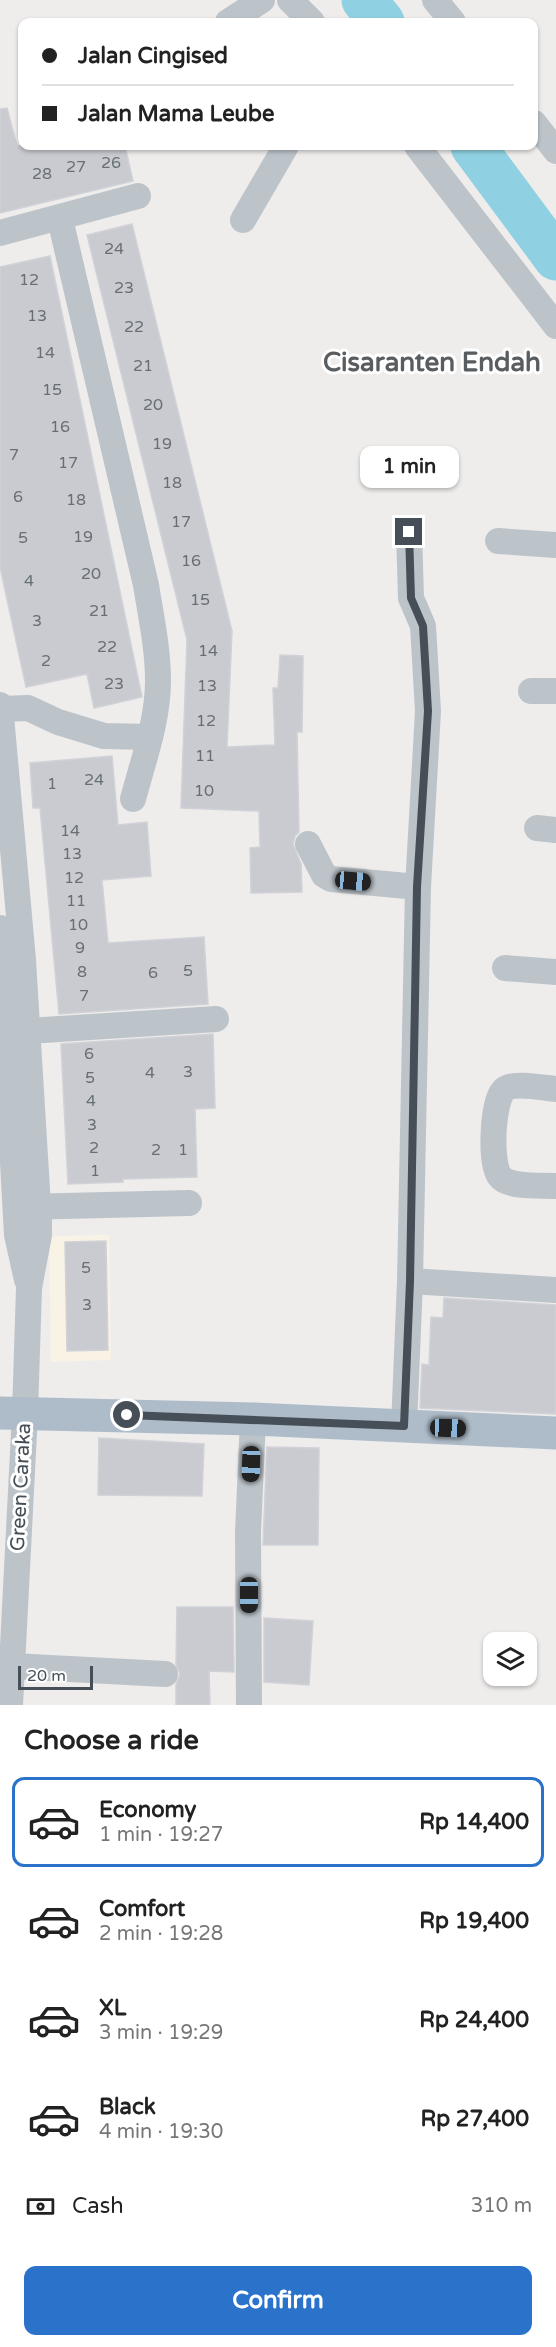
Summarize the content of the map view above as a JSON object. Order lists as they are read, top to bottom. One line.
{"streets":{"street":["Green Caraka"]},"districts":["Cisaranten Endah"],"house_numbers":["26","27","28","24","12","23","13","22","14","21","15","20","16","19","7","17","18","6","18","17","19","5","16","20","4","15","21","3","22","14","2","23","13","12","11","24","1","10","14","13","12","11","10","9","5","8","6","7","6","3","4","5","4","3","2","2","1","1","5","3"],"scale_bar":"20 m","page":{"banner":["Jalan Cingised","Jalan Mama Leube"],"bubble":"1 min","scale":"20 m","heading":"Choose a ride","list":[{"name":"Economy","note":"1 min · 19:27","value":"Rp 14,400"},{"name":"Comfort","note":"2 min · 19:28","value":"Rp 19,400"},{"name":"XL","note":"3 min · 19:29","value":"Rp 24,400"},{"name":"Black","note":"4 min · 19:30","value":"Rp 27,400"}],"pay":["Cash","310 m"],"buttons":"Confirm"}}
